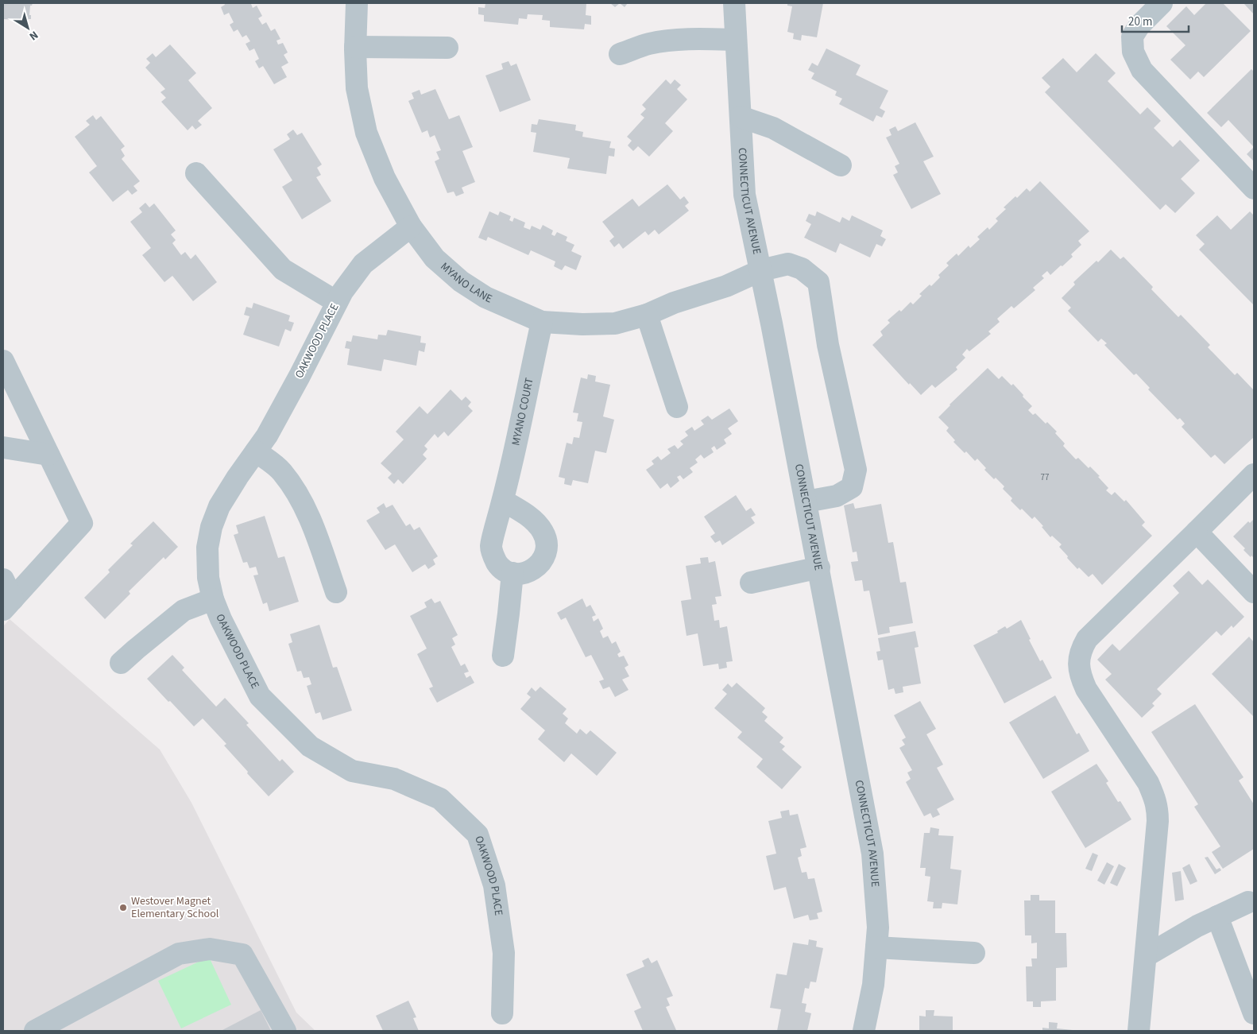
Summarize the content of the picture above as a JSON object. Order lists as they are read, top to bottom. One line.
{"streets":{"street":["CONNECTICUT AVENUE","MYANO LANE","OAKWOOD PLACE","MYANO COURT"]},"crossings":[["CONNECTICUT AVENUE","MYANO LANE"],["MYANO LANE","OAKWOOD PLACE"],["MYANO LANE","MYANO COURT"]],"places":["Westover Magnet Elementary School"],"house_numbers":["77"],"scale_bar":"20 m","north":"bottom right"}
